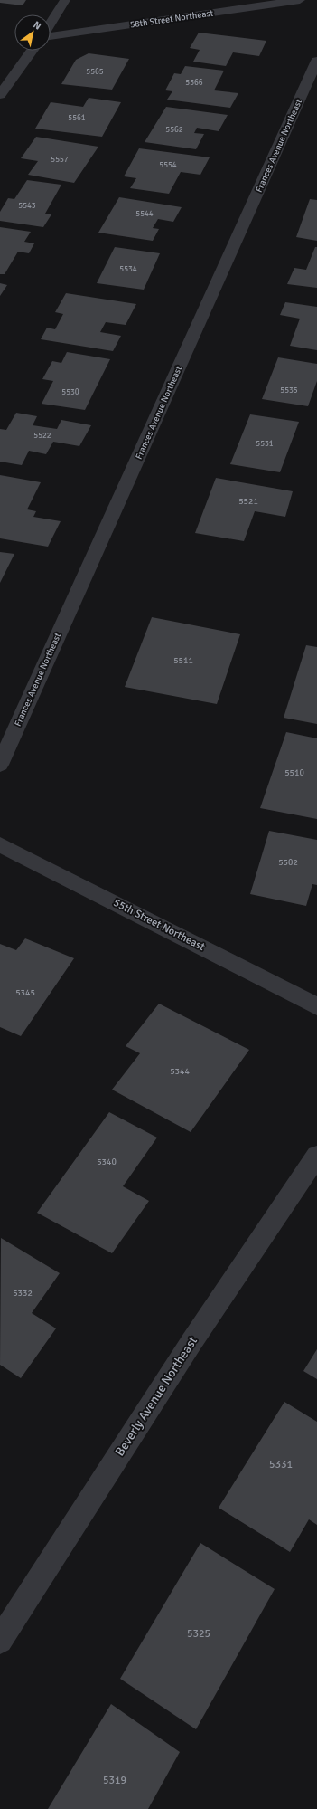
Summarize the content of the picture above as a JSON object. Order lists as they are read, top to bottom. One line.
{"streets":{"street":["58th Street Northeast","Frances Avenue Northeast","55th Street Northeast","Beverly Avenue Northeast"]},"house_numbers":["5565","5566","5561","5562","5557","5554","5543","5544","5534","5535","5530","5522","5531","5521","5511","5510","5502","5345","5344","5340","5332","5331","5325","5319"],"north":"top right"}
